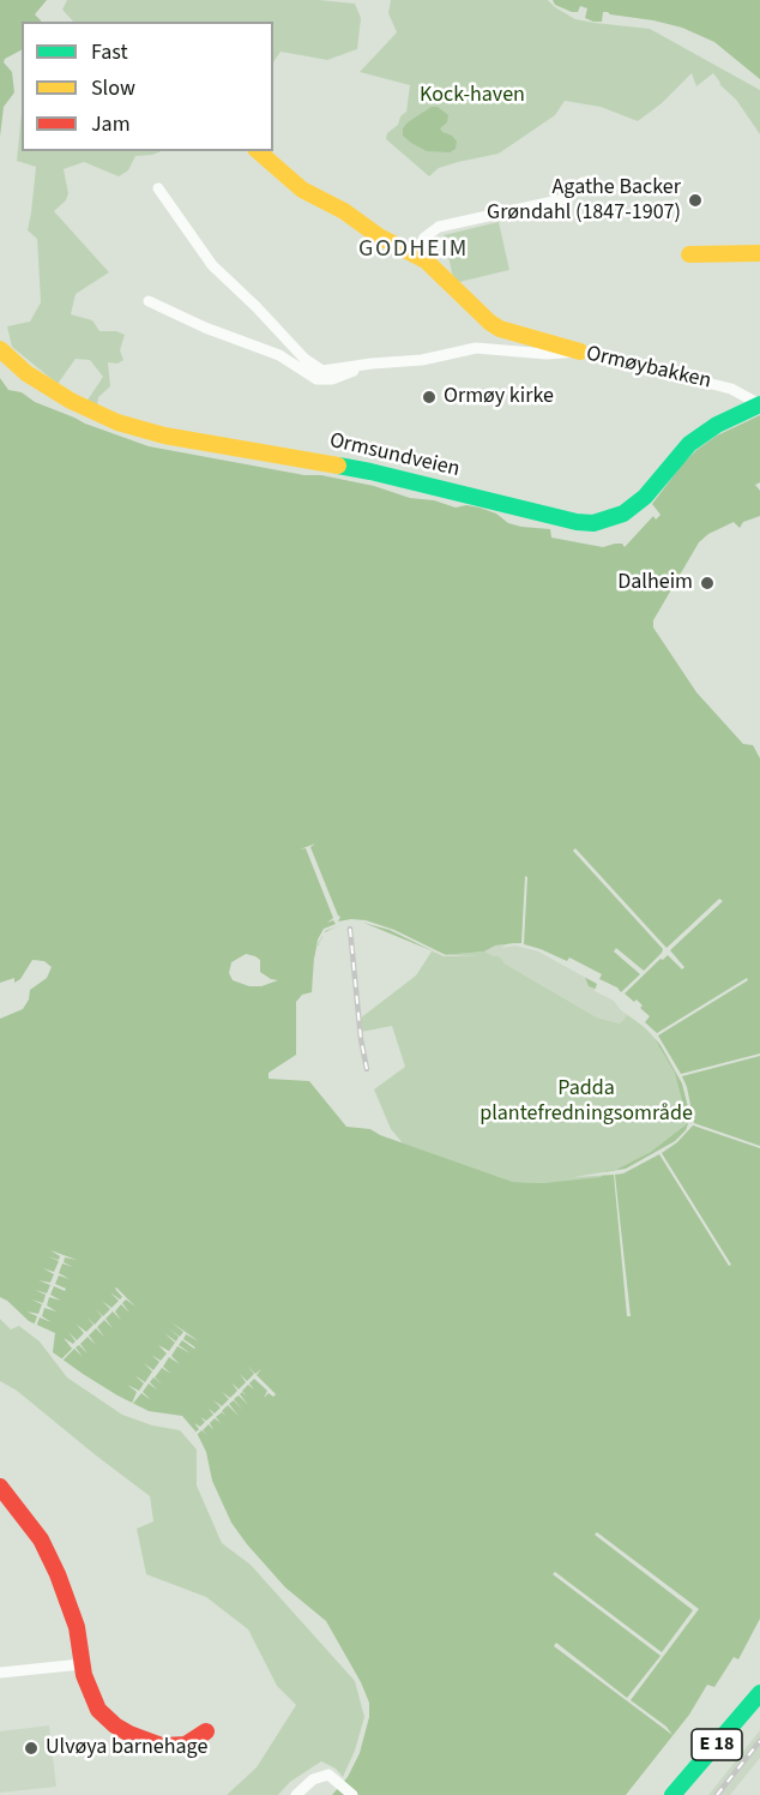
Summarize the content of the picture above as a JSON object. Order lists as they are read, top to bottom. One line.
{"streets":{"main road":["Ormsundveien","E 18"],"street":["Ormøybakken"]},"crossings":[["Ormøybakken","Ormsundveien"]],"districts":["GODHEIM"],"parks":["Kock-haven","Padda plantefredningsområde"],"places":["Agathe Backer Grøndahl (1847-1907)","Ormøy kirke","Dalheim","Ulvøya barnehage"],"legend":["Fast","Slow","Jam"]}
